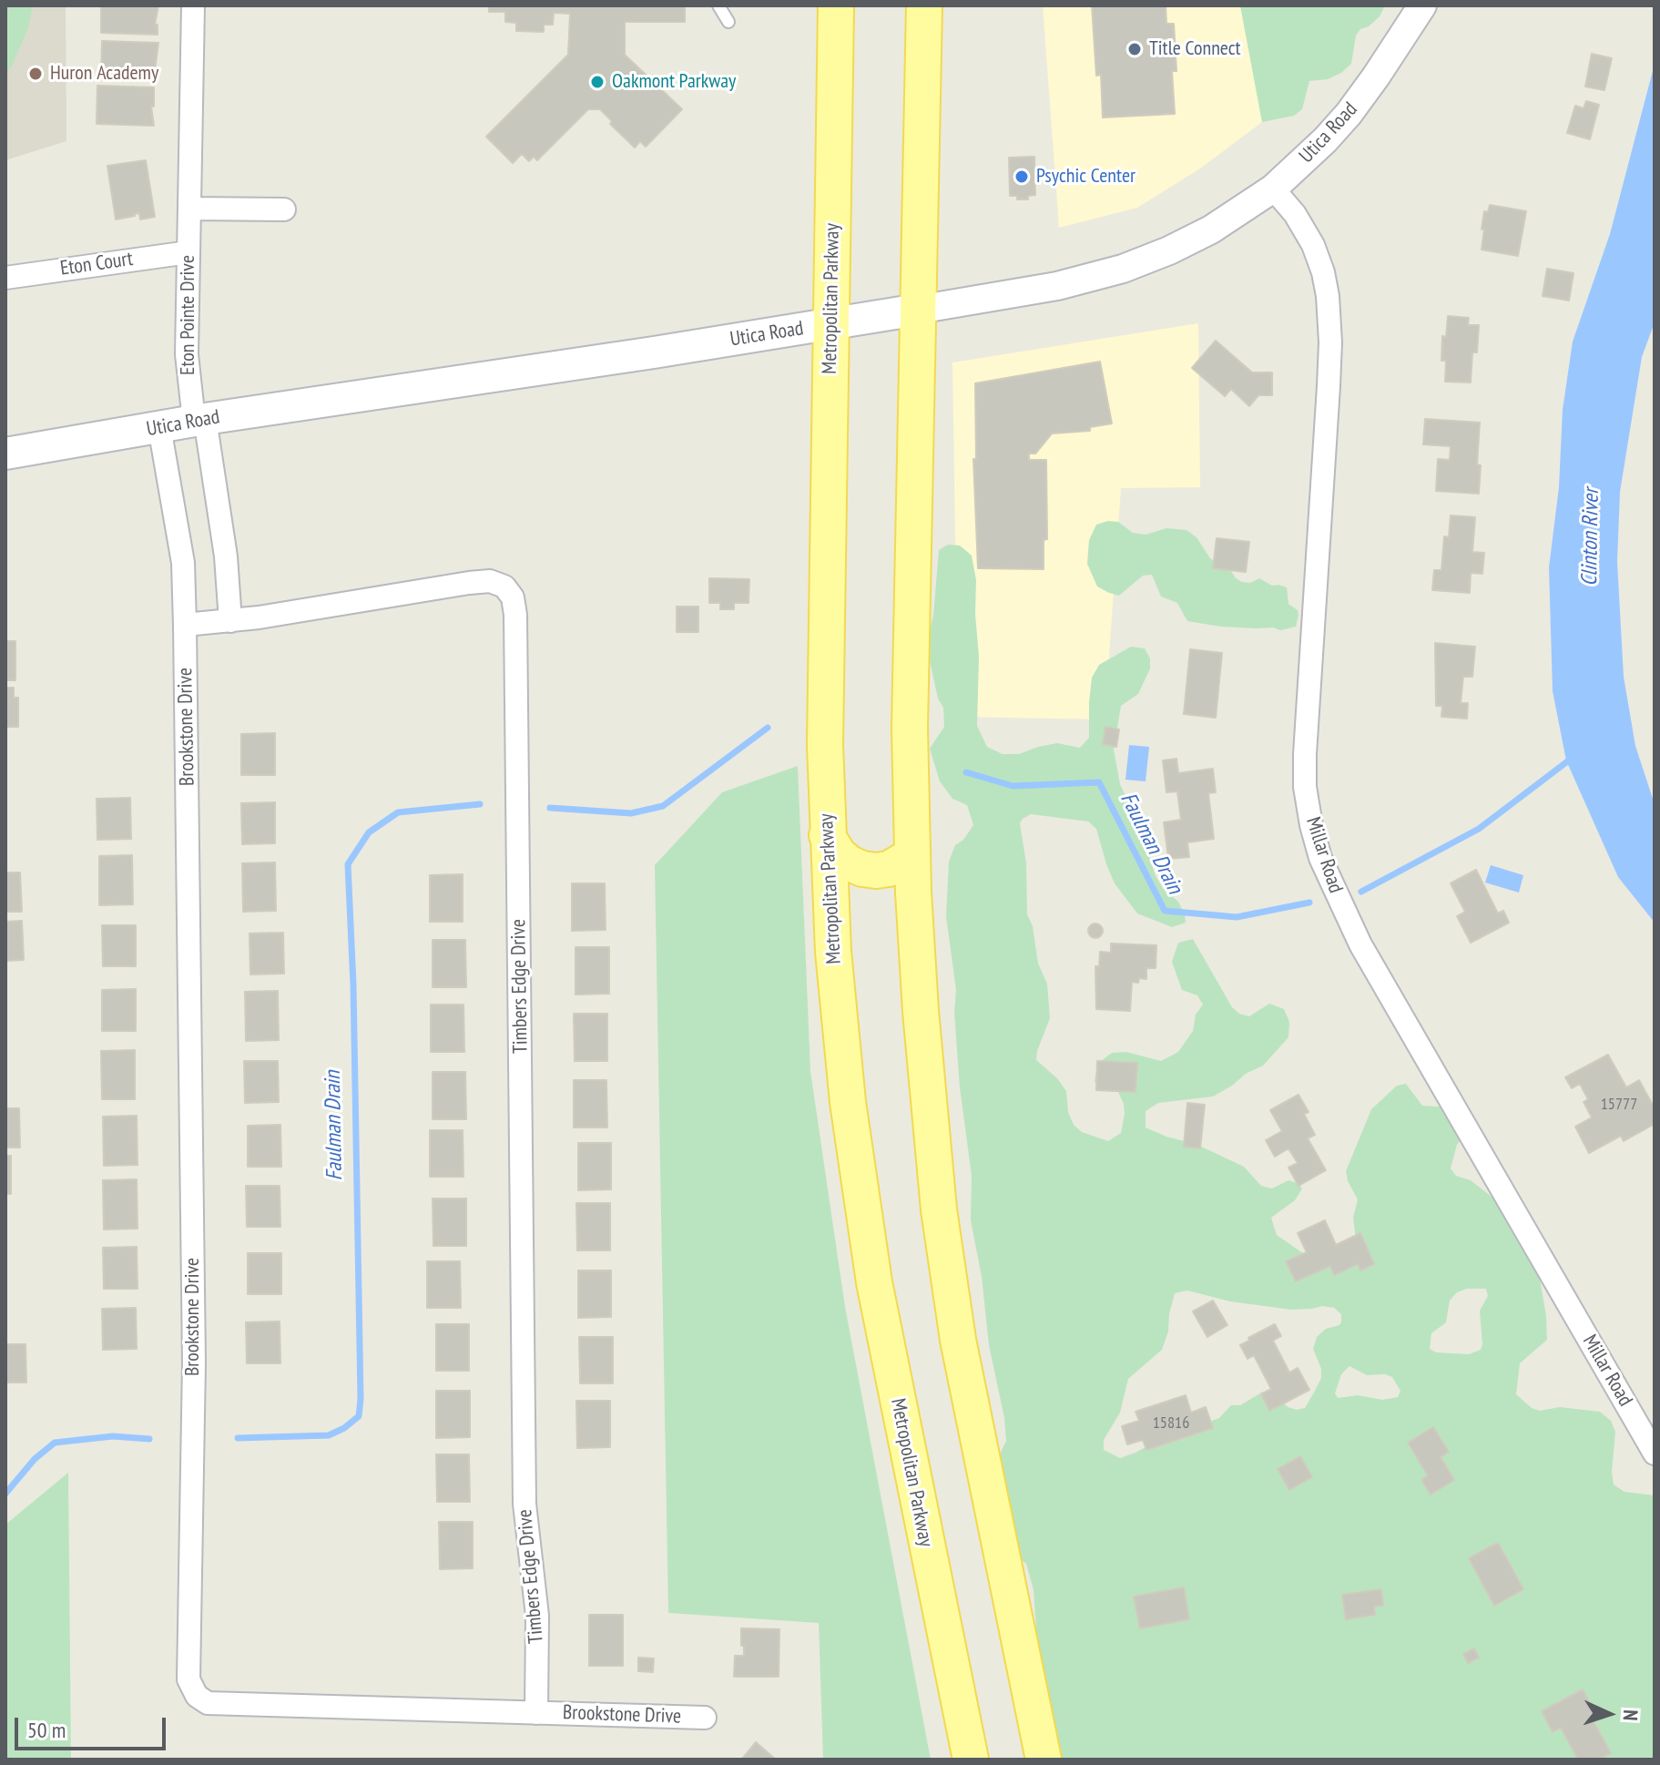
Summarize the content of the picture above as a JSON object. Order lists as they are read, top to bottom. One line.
{"streets":{"main road":["Utica Road","Metropolitan Parkway"],"street":["Eton Court","Eton Pointe Drive","Brookstone Drive","Millar Road","Timbers Edge Drive"]},"crossings":[["Utica Road","Metropolitan Parkway"],["Utica Road","Eton Pointe Drive"],["Utica Road","Brookstone Drive"],["Utica Road","Millar Road"],["Eton Court","Eton Pointe Drive"],["Brookstone Drive","Timbers Edge Drive"]],"water":["Clinton River","Faulman Drain"],"places":["Title Connect","Huron Academy","Oakmont Parkway","Psychic Center"],"house_numbers":["15777","15816"],"scale_bar":"50 m","north":"right"}
